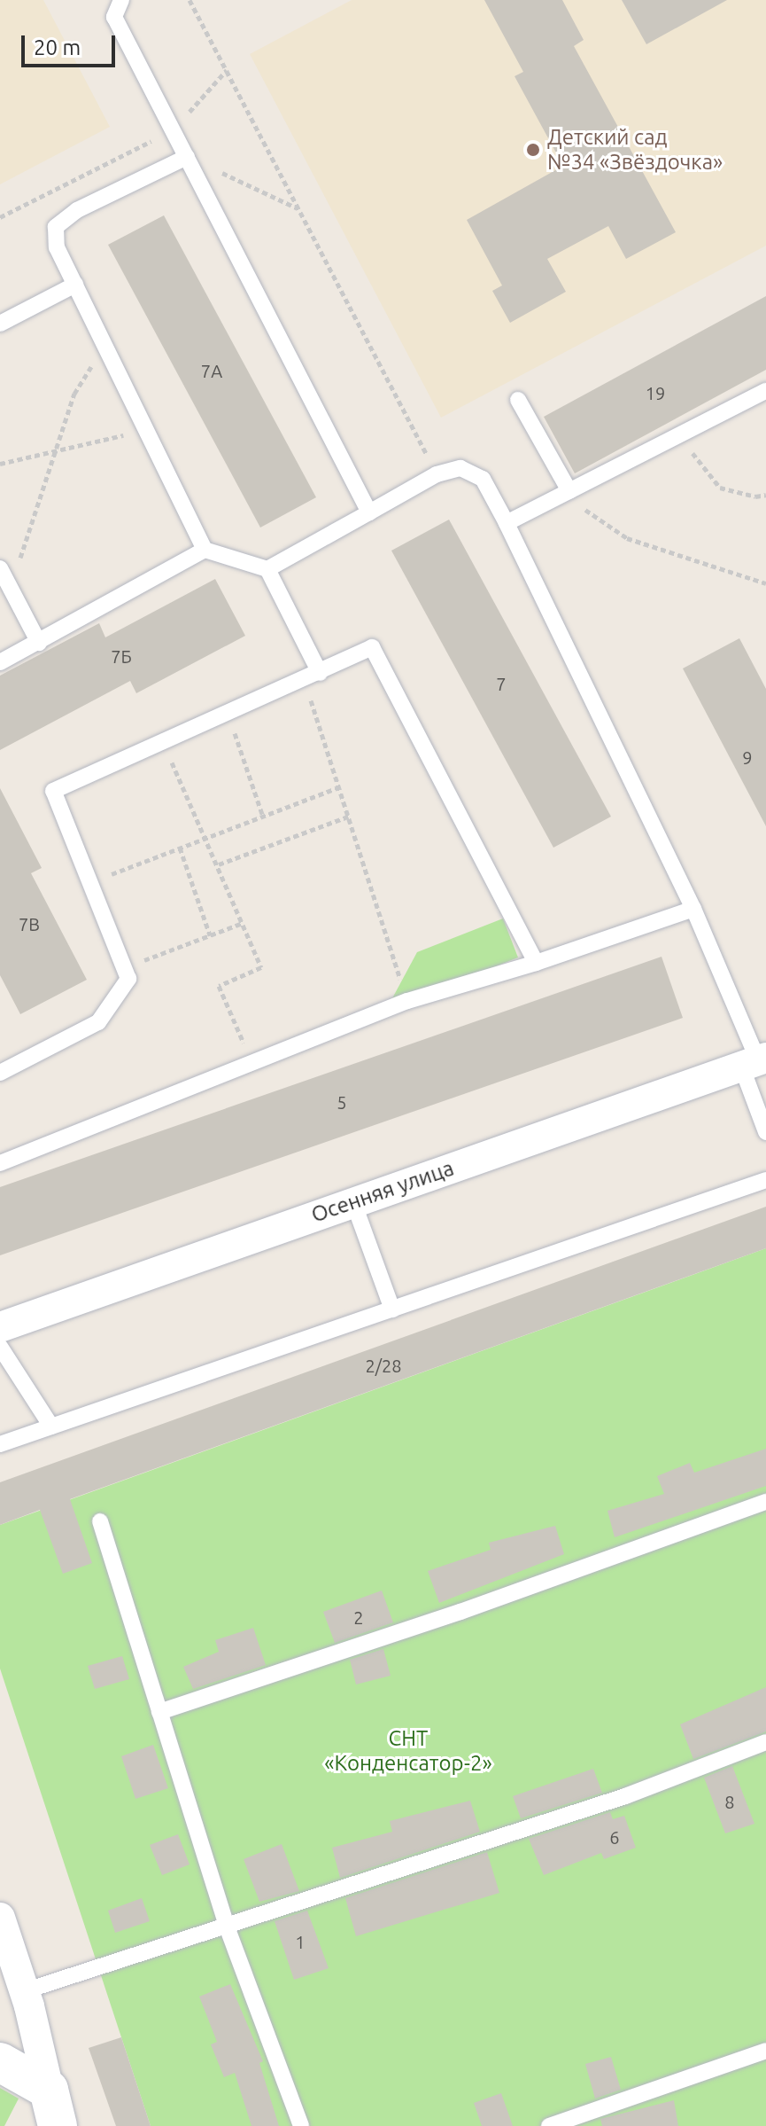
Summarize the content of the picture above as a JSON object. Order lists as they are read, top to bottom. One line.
{"streets":{"street":["Осенняя улица"]},"parks":["СНТ «Конденсатор-2»"],"places":["Детский сад №34 «Звёздочка»"],"house_numbers":["7А","19","7Б","7","9","7В","5","2/28","2","8","6","1"],"scale_bar":"20 m"}
